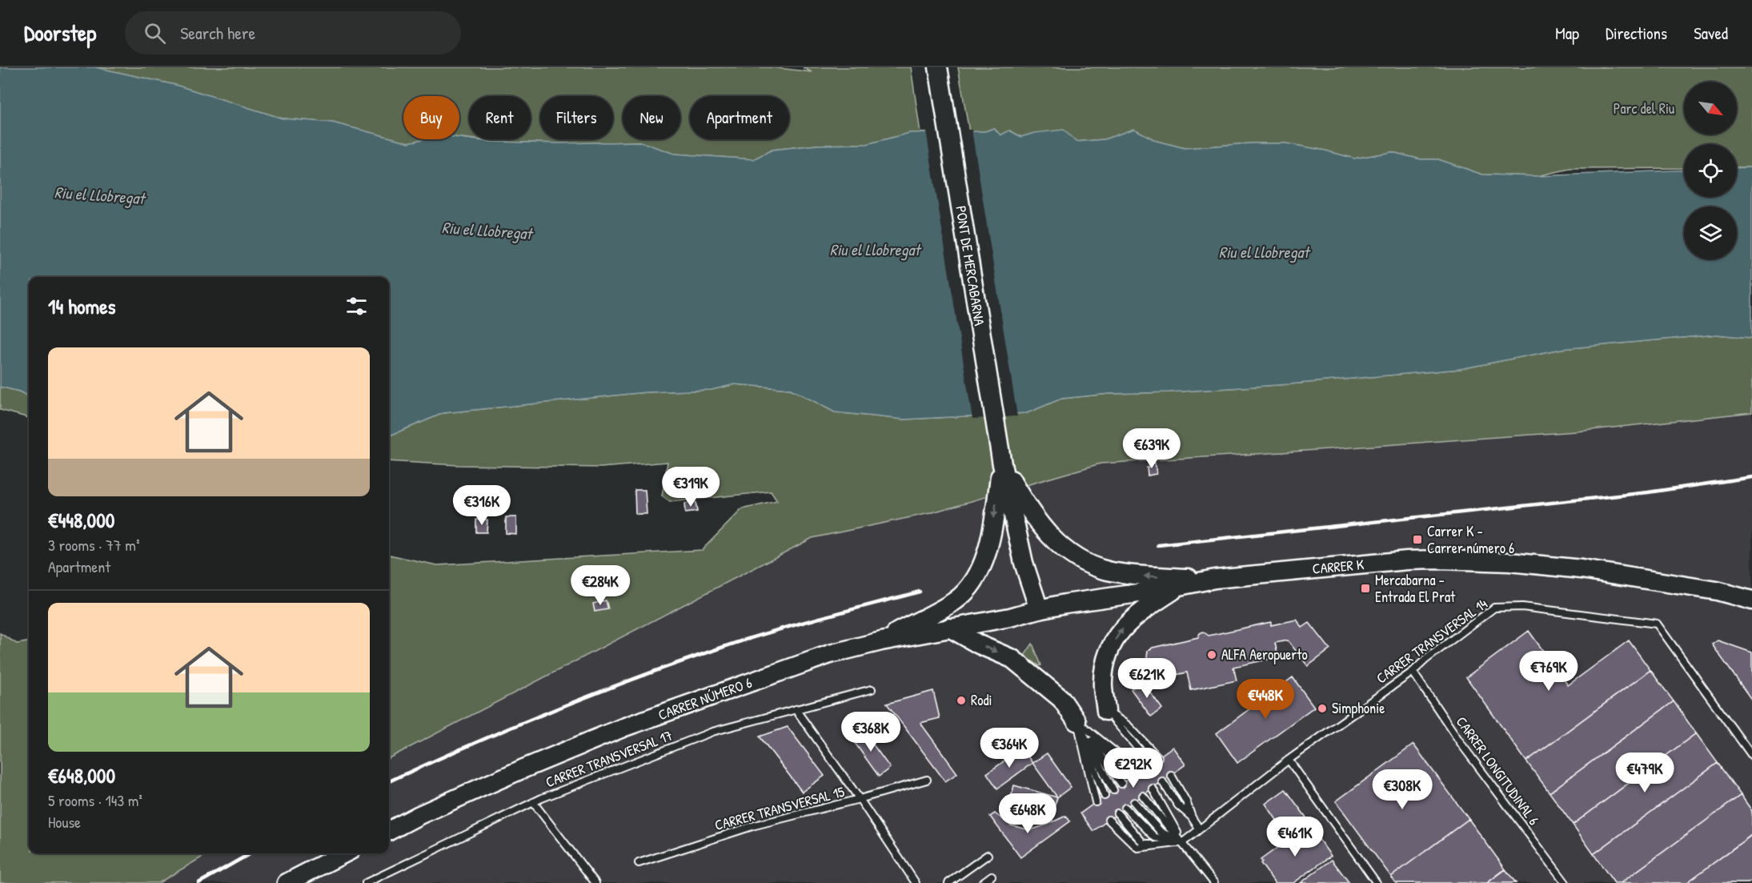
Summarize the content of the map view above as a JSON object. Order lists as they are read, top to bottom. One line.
{"streets":{"main road":["PONT DE MERCABARNA","CARRER K","CARRER NÚMERO 6"],"lane":["CARRER TRANSVERSAL 14","CARRER TRANSVERSAL 17","CARRER LONGITUDINAL 6","CARRER TRANSVERSAL 15"]},"crossings":[["CARRER K","CARRER NÚMERO 6"],["CARRER TRANSVERSAL 14","CARRER LONGITUDINAL 6"]],"water":["Riu el Llobregat"],"parks":["Parc del Riu"],"places":{"transit":["Carrer K - Carrer número 6","Mercabarna - Entrada El Prat"],"other":["ALFA Aeropuerto","Rodi","Simphonie"]},"north":"bottom right","page":{"header":"Doorstep","search":"Search here","nav":["Map","Directions","Saved"],"chip":["Buy","Rent","Filters","New","Apartment"],"heading":"14 homes","list":[{"name":"€448,000","note":"3 rooms · 77 m² · Apartment"},{"name":"€648,000","note":"5 rooms · 143 m² · House"}],"price":["€639K","€319K","€316K","€284K","€769K","€621K","€448K","€368K","€364K","€292K","€479K","€308K","€648K","€461K"]}}
